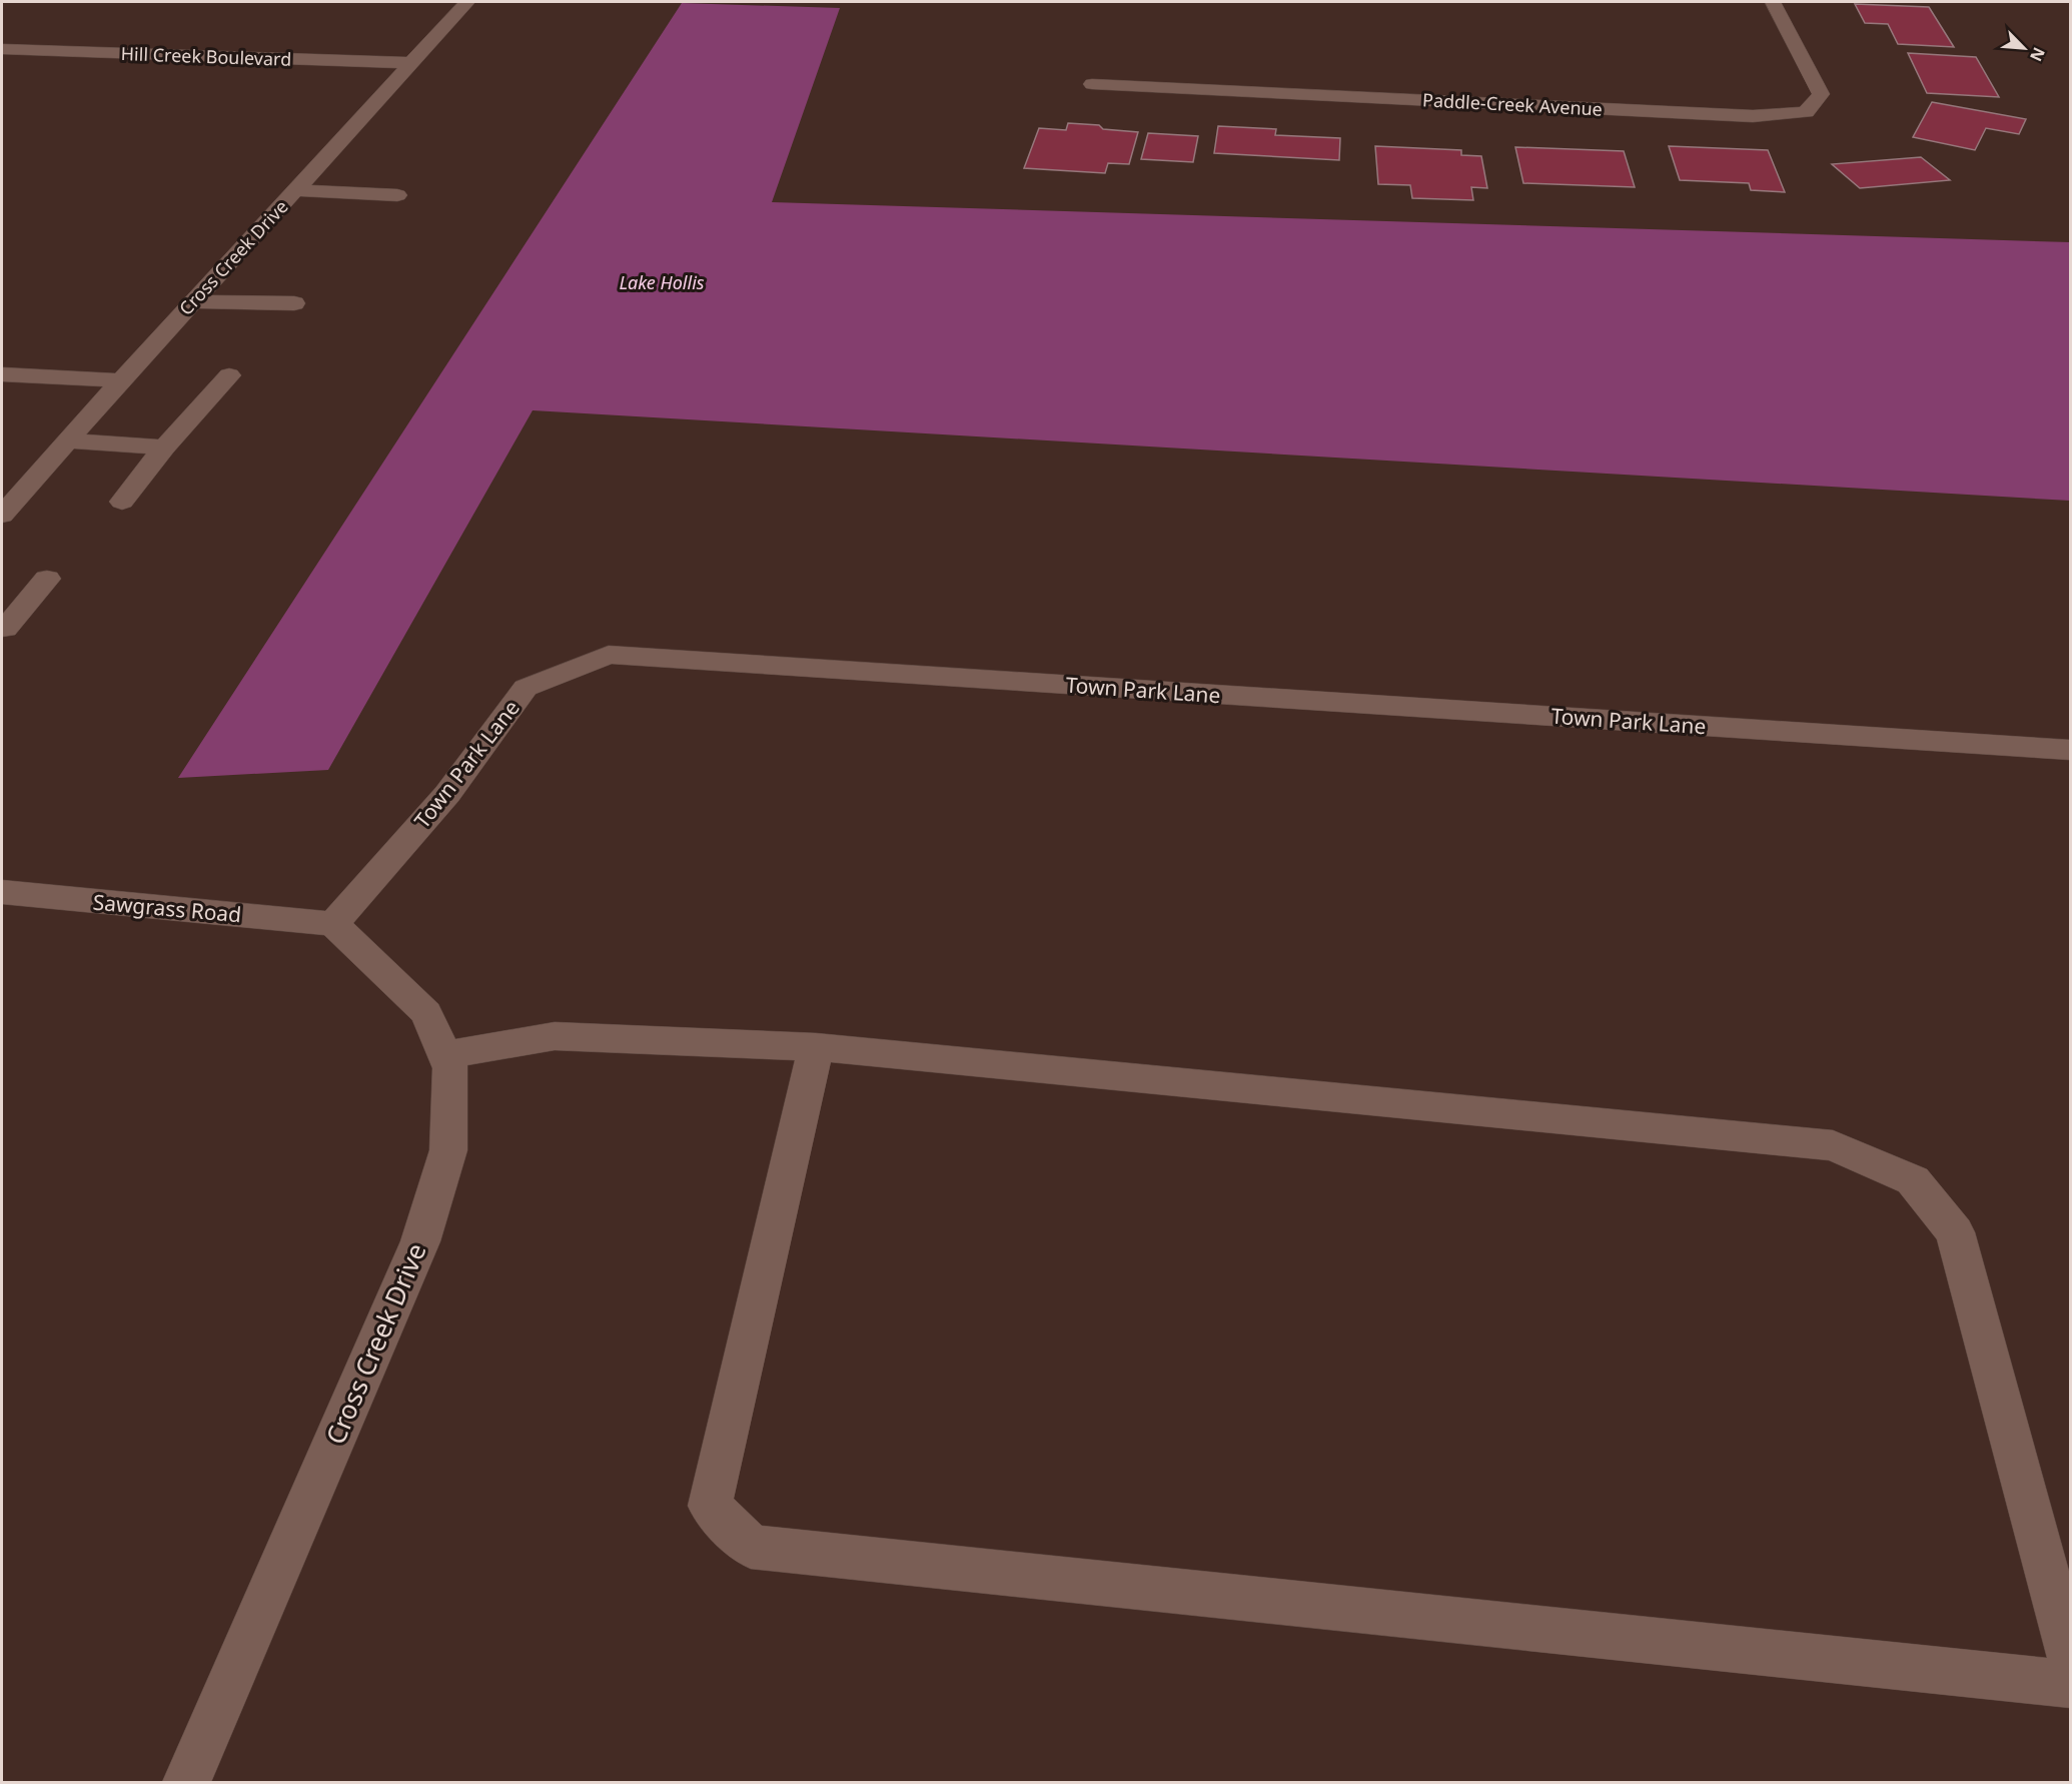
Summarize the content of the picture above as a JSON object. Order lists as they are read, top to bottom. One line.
{"streets":{"street":["Hill Creek Boulevard","Paddle-Creek Avenue","Cross Creek Drive","Town Park Lane","Sawgrass Road"]},"crossings":[["Hill Creek Boulevard","Cross Creek Drive"],["Cross Creek Drive","Town Park Lane"],["Cross Creek Drive","Sawgrass Road"],["Town Park Lane","Sawgrass Road"]],"water":["Lake Hollis"],"north":"bottom right"}
